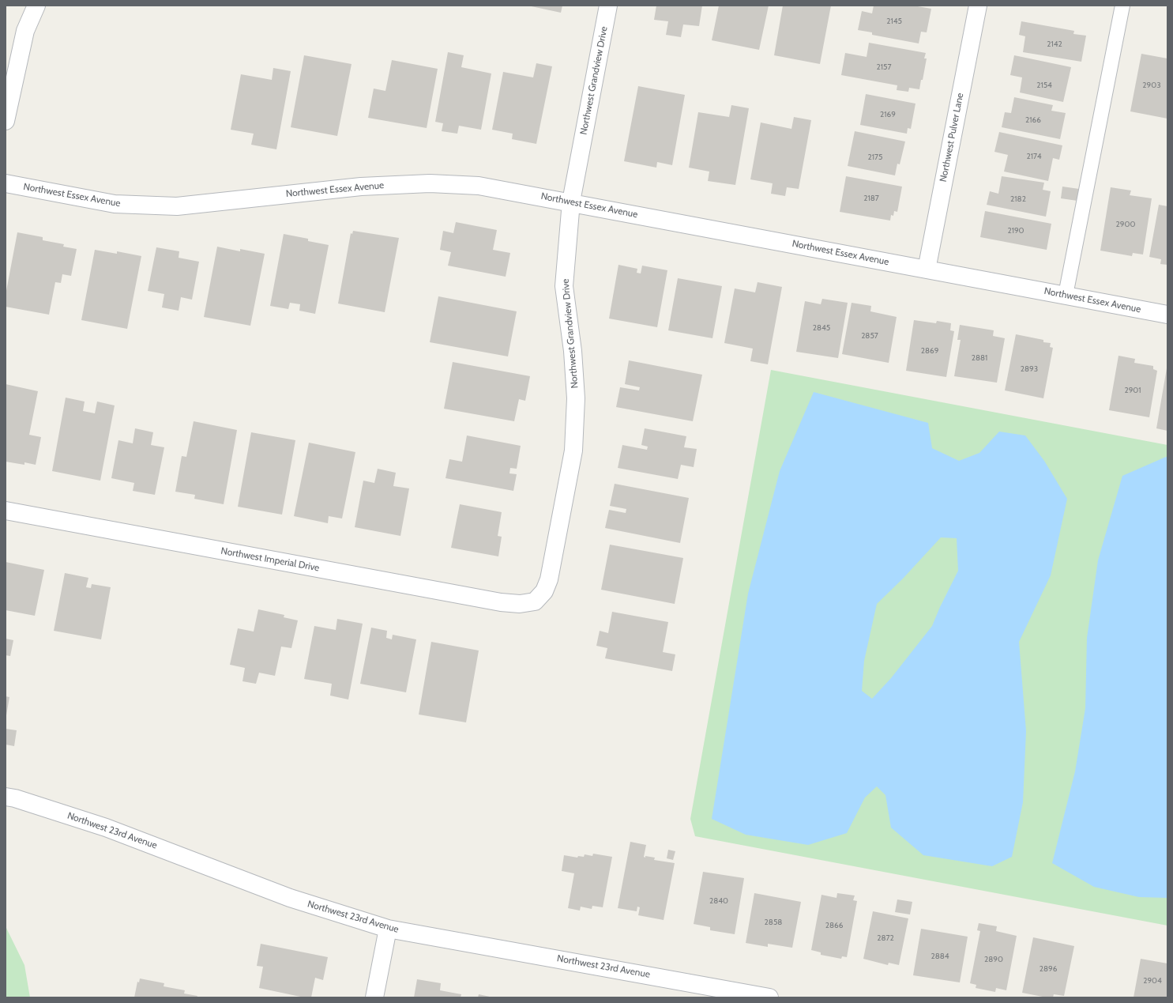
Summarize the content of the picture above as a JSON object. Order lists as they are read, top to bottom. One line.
{"streets":{"street":["Northwest Grandview Drive","Northwest Pulver Lane","Northwest Essex Avenue","Northwest Imperial Drive","Northwest 23rd Avenue"]},"crossings":[["Northwest Grandview Drive","Northwest Essex Avenue"],["Northwest Grandview Drive","Northwest Imperial Drive"],["Northwest Pulver Lane","Northwest Essex Avenue"]],"house_numbers":["2145","2142","2157","2154","2903","2169","2166","2174","2175","2187","2182","2900","2190","2845","2857","2869","2881","2893","2901","2840","2858","2866","2872","2884","2890","2896","2904"]}
